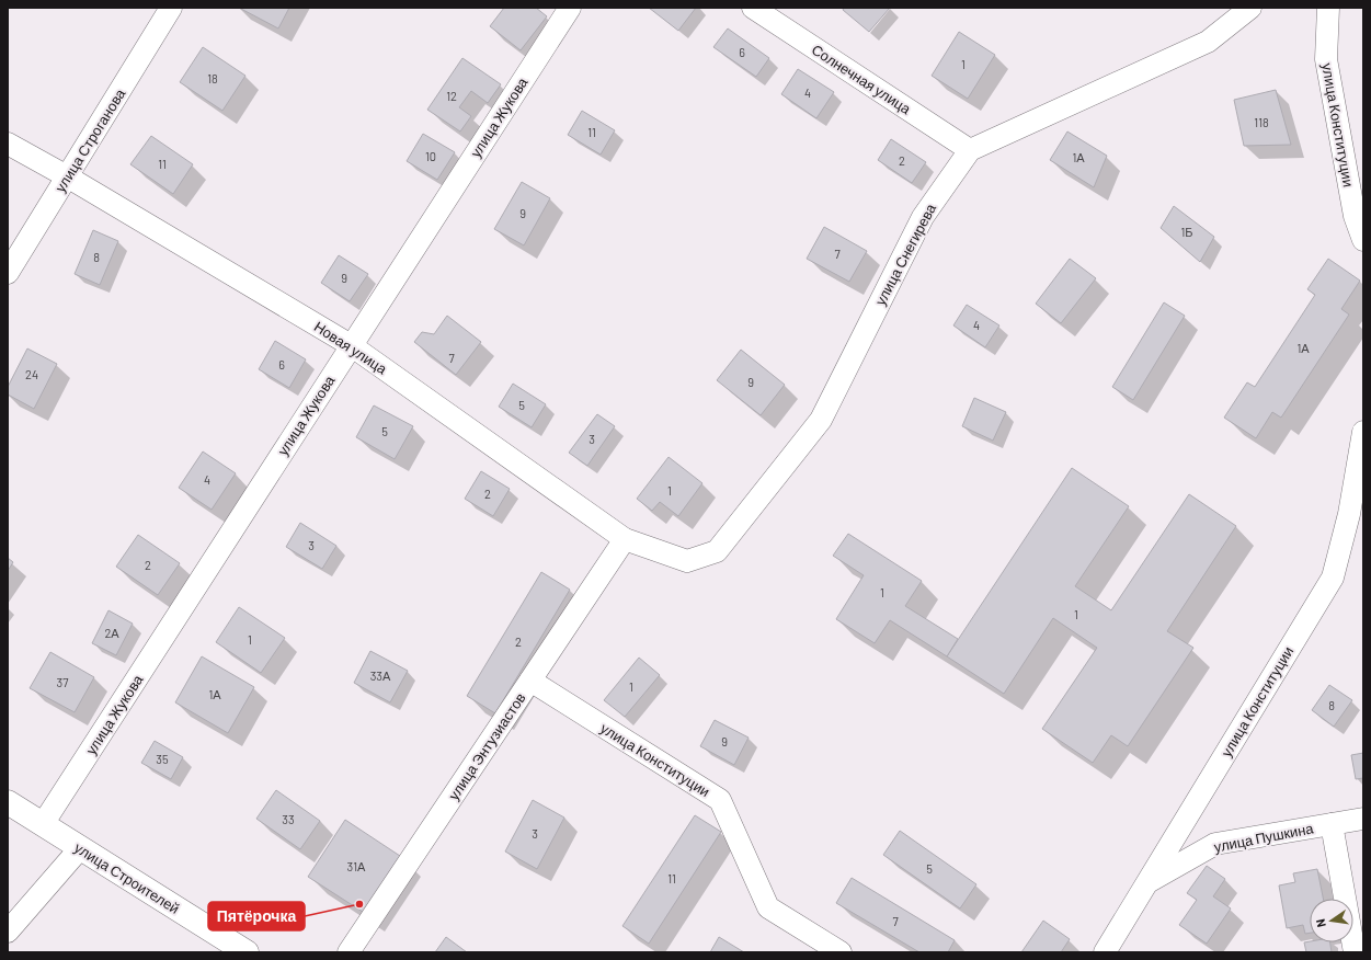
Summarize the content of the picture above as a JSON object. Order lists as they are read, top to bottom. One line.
{"streets":{"main road":["улица Строителей"],"street":["Солнечная улица","улица Жукова","улица Конституции","улица Строганова","улица Снегирева","Новая улица","улица Энтузиастов","улица Пушкина"]},"crossings":[["Солнечная улица","улица Снегирева"],["улица Жукова","Новая улица"],["улица Жукова","улица Строителей"],["улица Конституции","улица Энтузиастов"],["улица Конституции","улица Пушкина"],["улица Строганова","Новая улица"],["улица Снегирева","Новая улица"],["Новая улица","улица Энтузиастов"]],"places":["Пятёрочка"],"house_numbers":["6","1","18","4","12","118","11","10","1А","2","11","9","1Б","7","8","9","4","1А","7","6","24","9","5","5","3","4","1","2","3","2","1","1","2А","1","2","33А","37","1","1А","8","9","35","33","3","31А","5","11","7"],"north":"left"}
